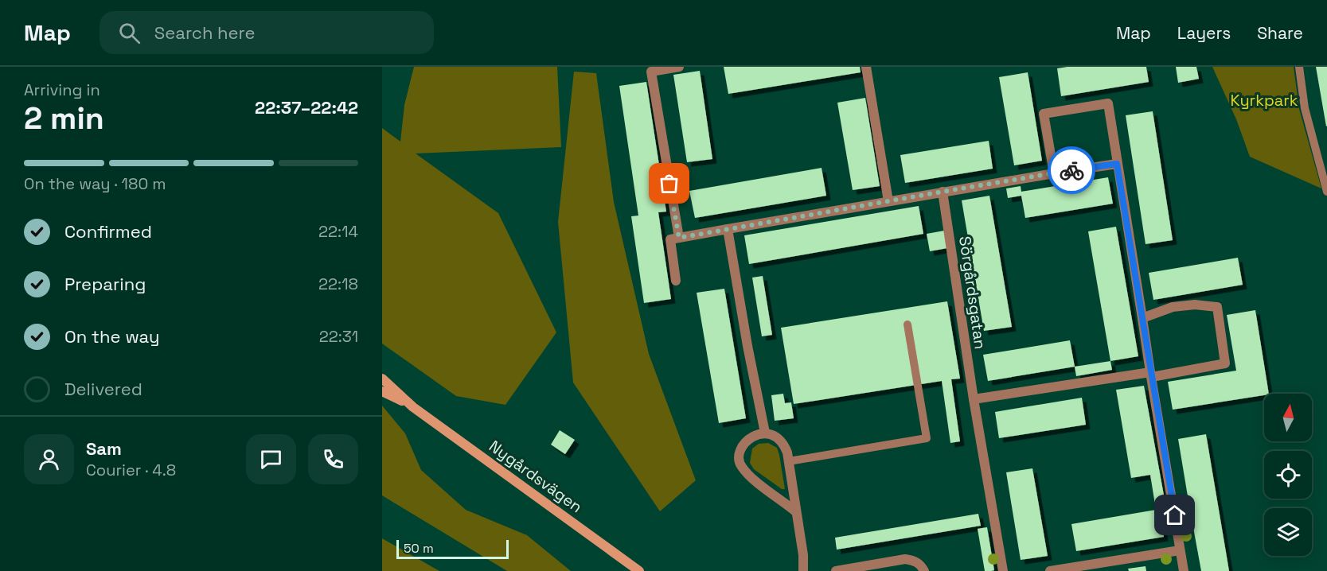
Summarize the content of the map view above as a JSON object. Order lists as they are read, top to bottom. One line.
{"streets":{"street":["Sörgårdsgatan","Nygårdsvägen"]},"parks":["Kyrkpark"],"scale_bar":"50 m","north":"top","page":{"header":"Map","search":"Search here","nav":["Map","Layers","Share"],"heading":["2 min","Arriving in","22:37–22:42"],"panel":["Sam","Courier · 4.8"],"bar":"On the way · 180 m","list":[["Confirmed","22:14"],["Preparing","22:18"],["On the way","22:31"],"Delivered"],"scale":"50 m"}}
